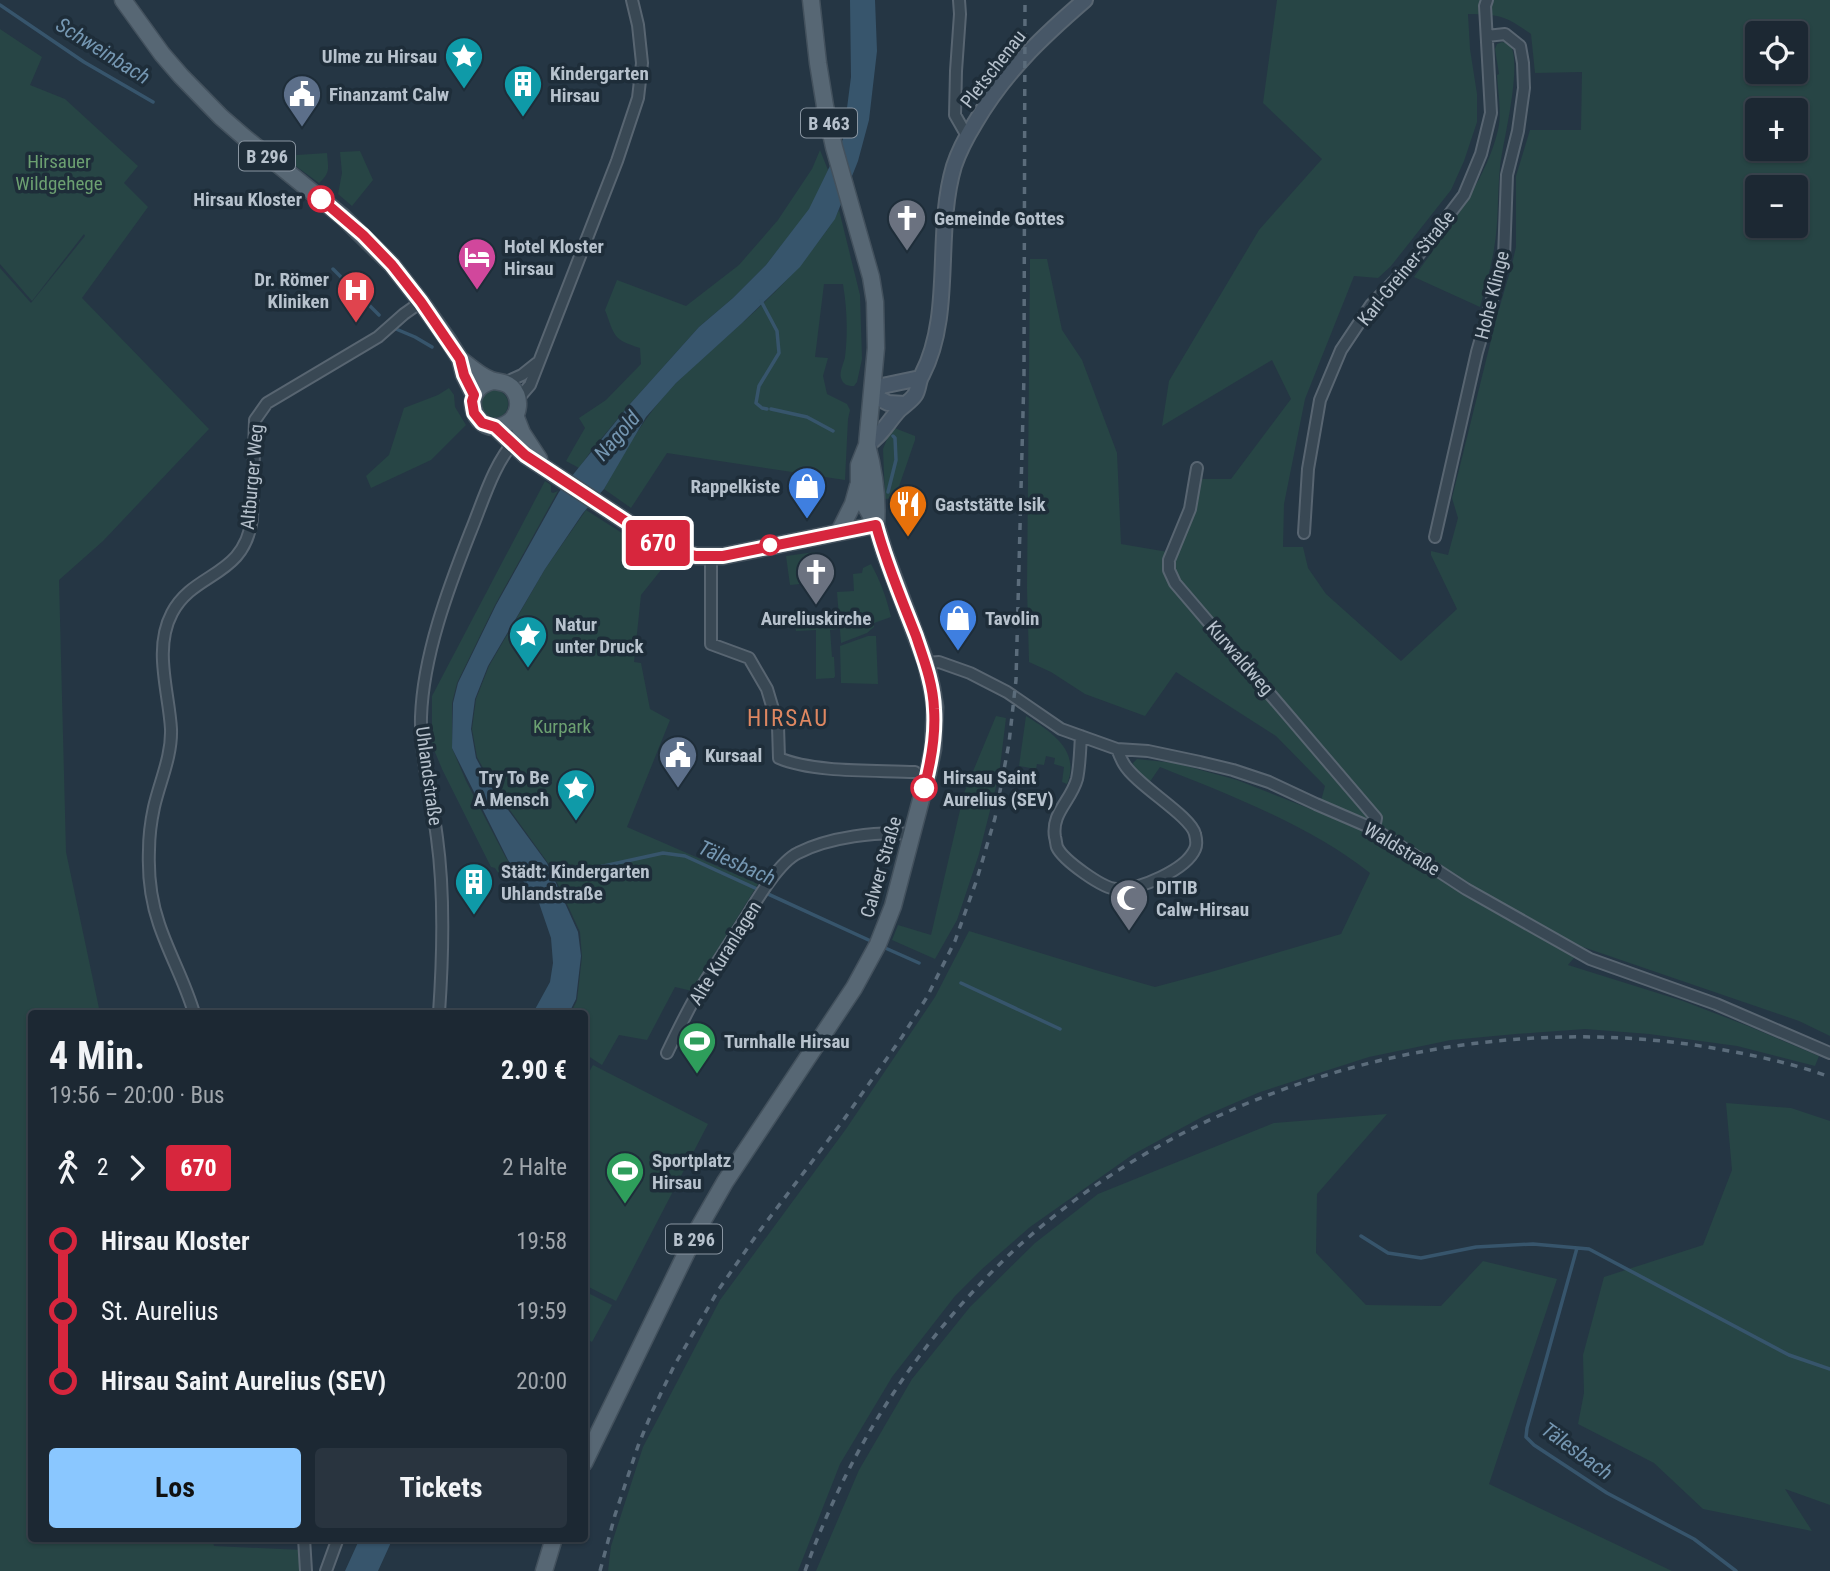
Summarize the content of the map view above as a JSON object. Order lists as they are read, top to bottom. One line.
{"streets":{"main road":["Pletschenau","B 463","B 296","Calwer Straße"],"street":["Karl-Greiner-Straße","Hohe Klinge","Altburger Weg","Kurwaldweg","Uhlandstraße","Waldstraße","Alte Kuranlagen"]},"crossings":[["Pletschenau","B 463"],["B 463","B 296"],["B 463","Calwer Straße"],["B 296","Altburger Weg"],["B 296","Uhlandstraße"],["B 296","Calwer Straße"],["Karl-Greiner-Straße","Hohe Klinge"],["Kurwaldweg","Waldstraße"],["Waldstraße","Calwer Straße"],["Calwer Straße","Alte Kuranlagen"]],"districts":["HIRSAU"],"water":["Schweinbach","Nagold","Tälesbach"],"parks":["Hirsauer Wildgehege","Kurpark"],"places":{"place":["Ulme zu Hirsau","Natur unter Druck","Try To Be A Mensch"],"building":["Kindergarten Hirsau","Städt: Kindergarten Uhlandstraße"],"public building":["Finanzamt Calw","Kursaal"],"other":["Hirsau Kloster","Hirsau Saint Aurelius (SEV)"],"church":["Gemeinde Gottes","Aureliuskirche"],"hotel":["Hotel Kloster Hirsau"],"hospital":["Dr. Römer Kliniken"],"shop":["Rappelkiste","Tavolin"],"restaurant":["Gaststätte Isik"],"mosque":["DITIB Calw-Hirsau"],"sports":["Turnhalle Hirsau","Sportplatz Hirsau"]},"lines":["bus line 670"],"page":{"on_map":"670","map_buttons":["+","−"],"heading":["4 Min.","19:56 – 20:00 · Bus","2.90 €"],"legs":["2","670","2 Halte"],"list":[{"name":"Hirsau Kloster","value":"19:58"},{"name":"St. Aurelius","value":"19:59"},{"name":"Hirsau Saint Aurelius (SEV)","value":"20:00"}],"buttons":["Los","Tickets"]}}
